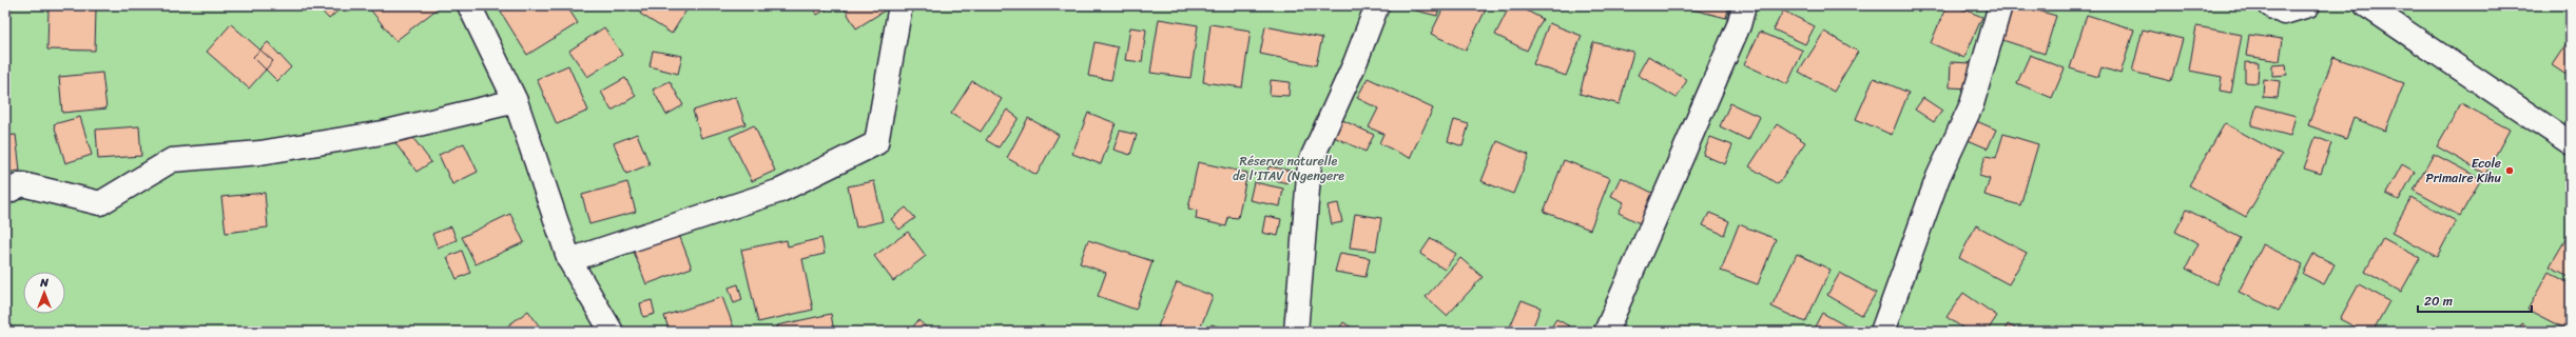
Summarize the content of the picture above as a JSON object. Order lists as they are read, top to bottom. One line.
{"parks":["Réserve naturelle de l'ITAV (Ngengere"],"places":["Ecole Primaire Kihu"],"scale_bar":"20 m","north":"top"}
